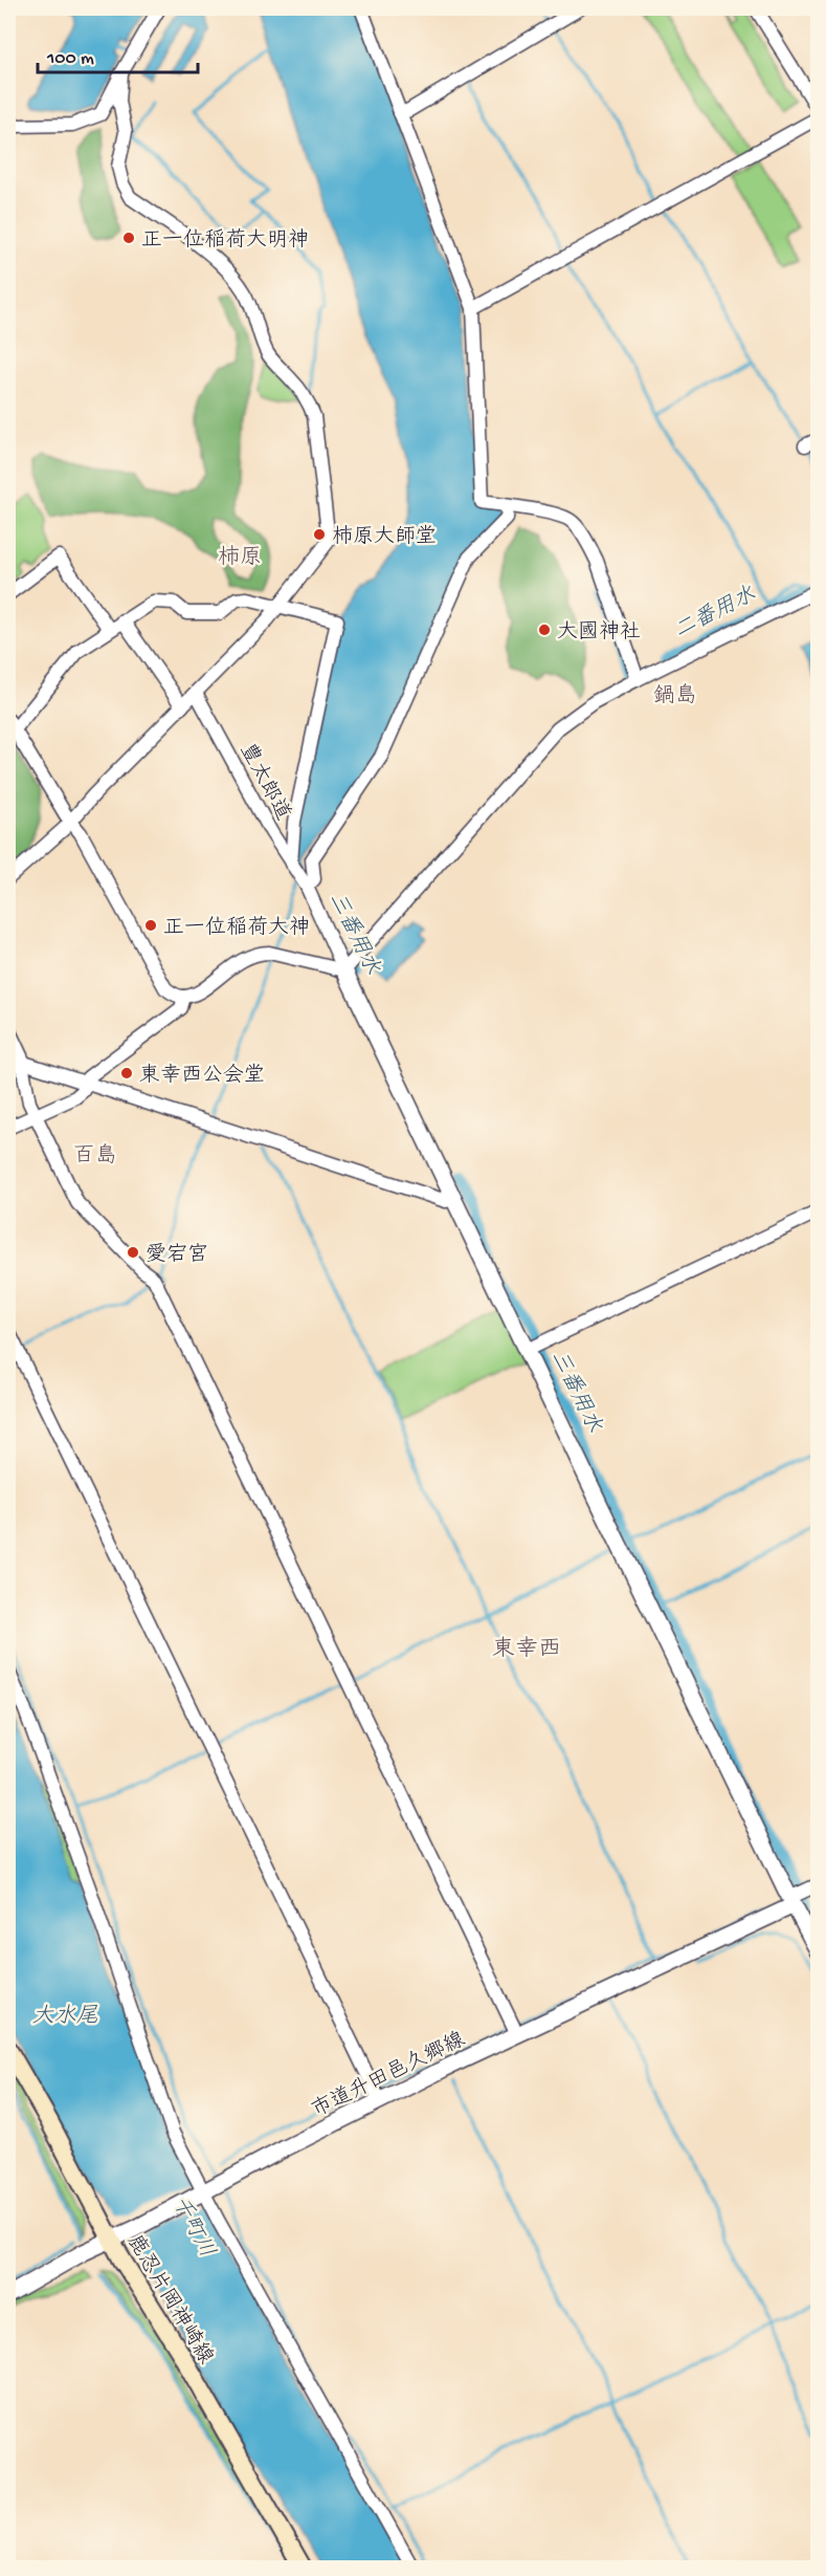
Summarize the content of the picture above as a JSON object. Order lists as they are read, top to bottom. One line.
{"streets":{"main road":["鹿忍片岡神崎線"],"street":["豊太郎道","市道升田邑久郷線"]},"crossings":[["市道升田邑久郷線","鹿忍片岡神崎線"]],"districts":["柿原","鍋島","百島","東幸西"],"water":["二番用水","三番用水","大水尾","千町川"],"places":["正一位稲荷大明神","柿原大師堂","大國神社","正一位稲荷大神","東幸西公会堂","愛宕宮"],"scale_bar":"100 m"}
